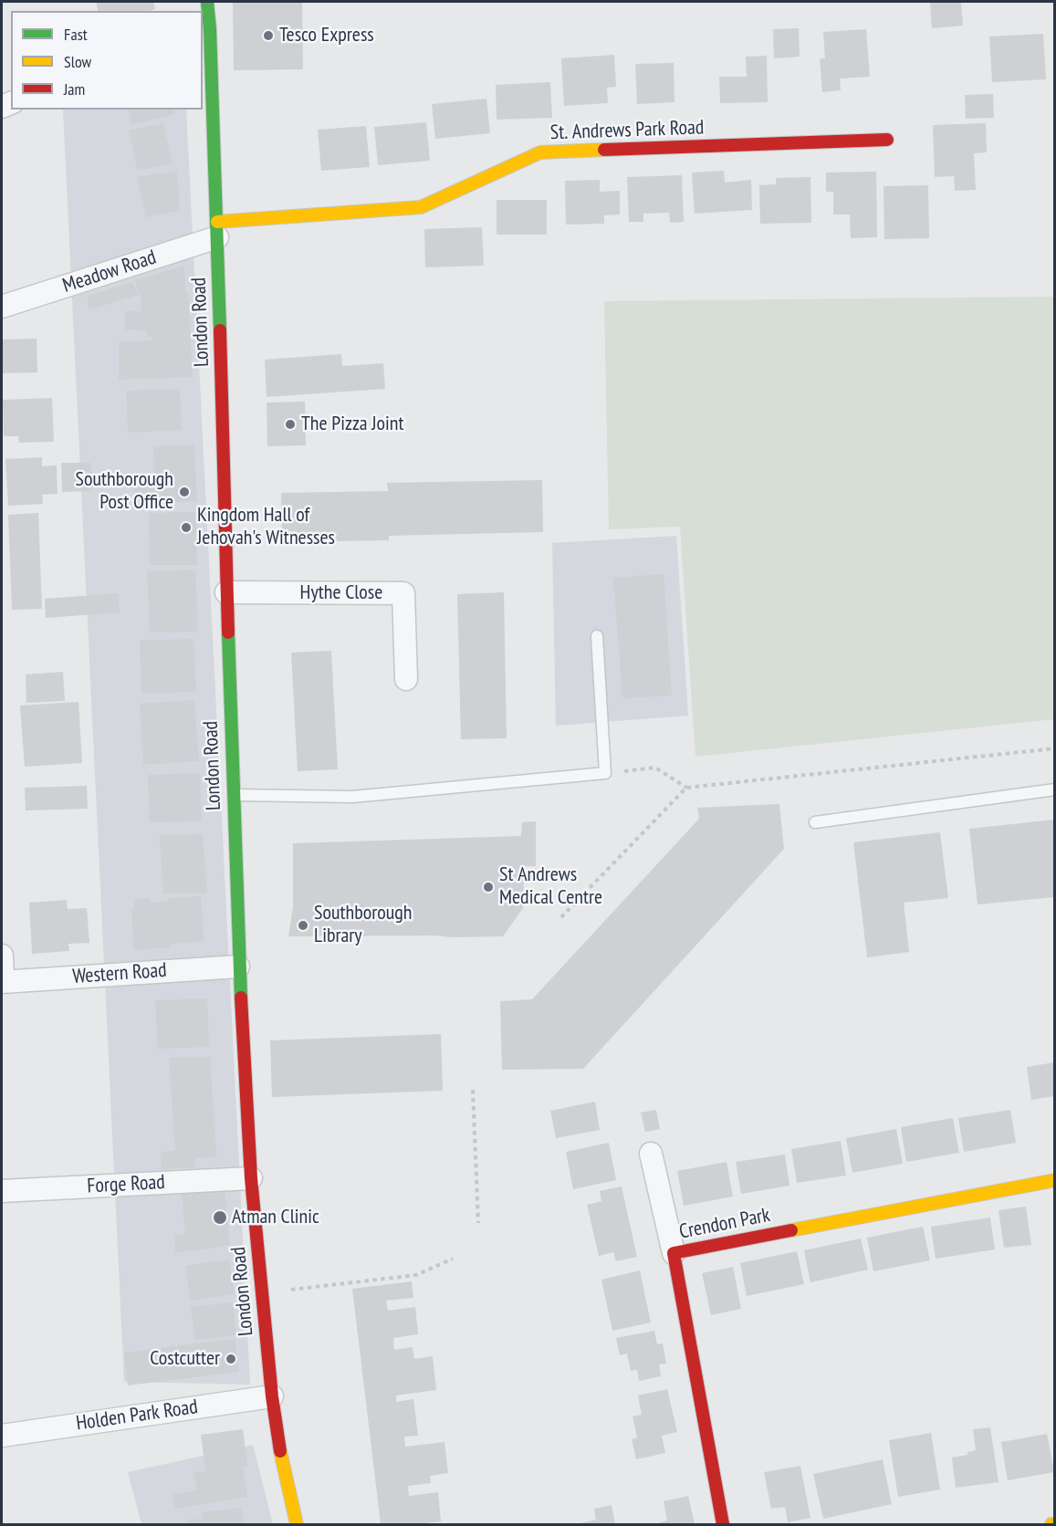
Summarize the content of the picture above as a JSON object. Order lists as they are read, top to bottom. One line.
{"streets":{"main road":["St. Andrews Park Road","London Road","Crendon Park"],"street":["Meadow Road","Hythe Close","Western Road","Forge Road","Holden Park Road"]},"crossings":[["St. Andrews Park Road","Meadow Road"],["St. Andrews Park Road","London Road"],["Meadow Road","London Road"],["London Road","Hythe Close"],["London Road","Western Road"],["London Road","Forge Road"],["London Road","Holden Park Road"]],"places":["Tesco Express","The Pizza Joint","Southborough Post Office","Kingdom Hall of Jehovah's Witnesses","St Andrews Medical Centre","Southborough Library","Atman Clinic","Costcutter"],"legend":["Fast","Slow","Jam"]}
